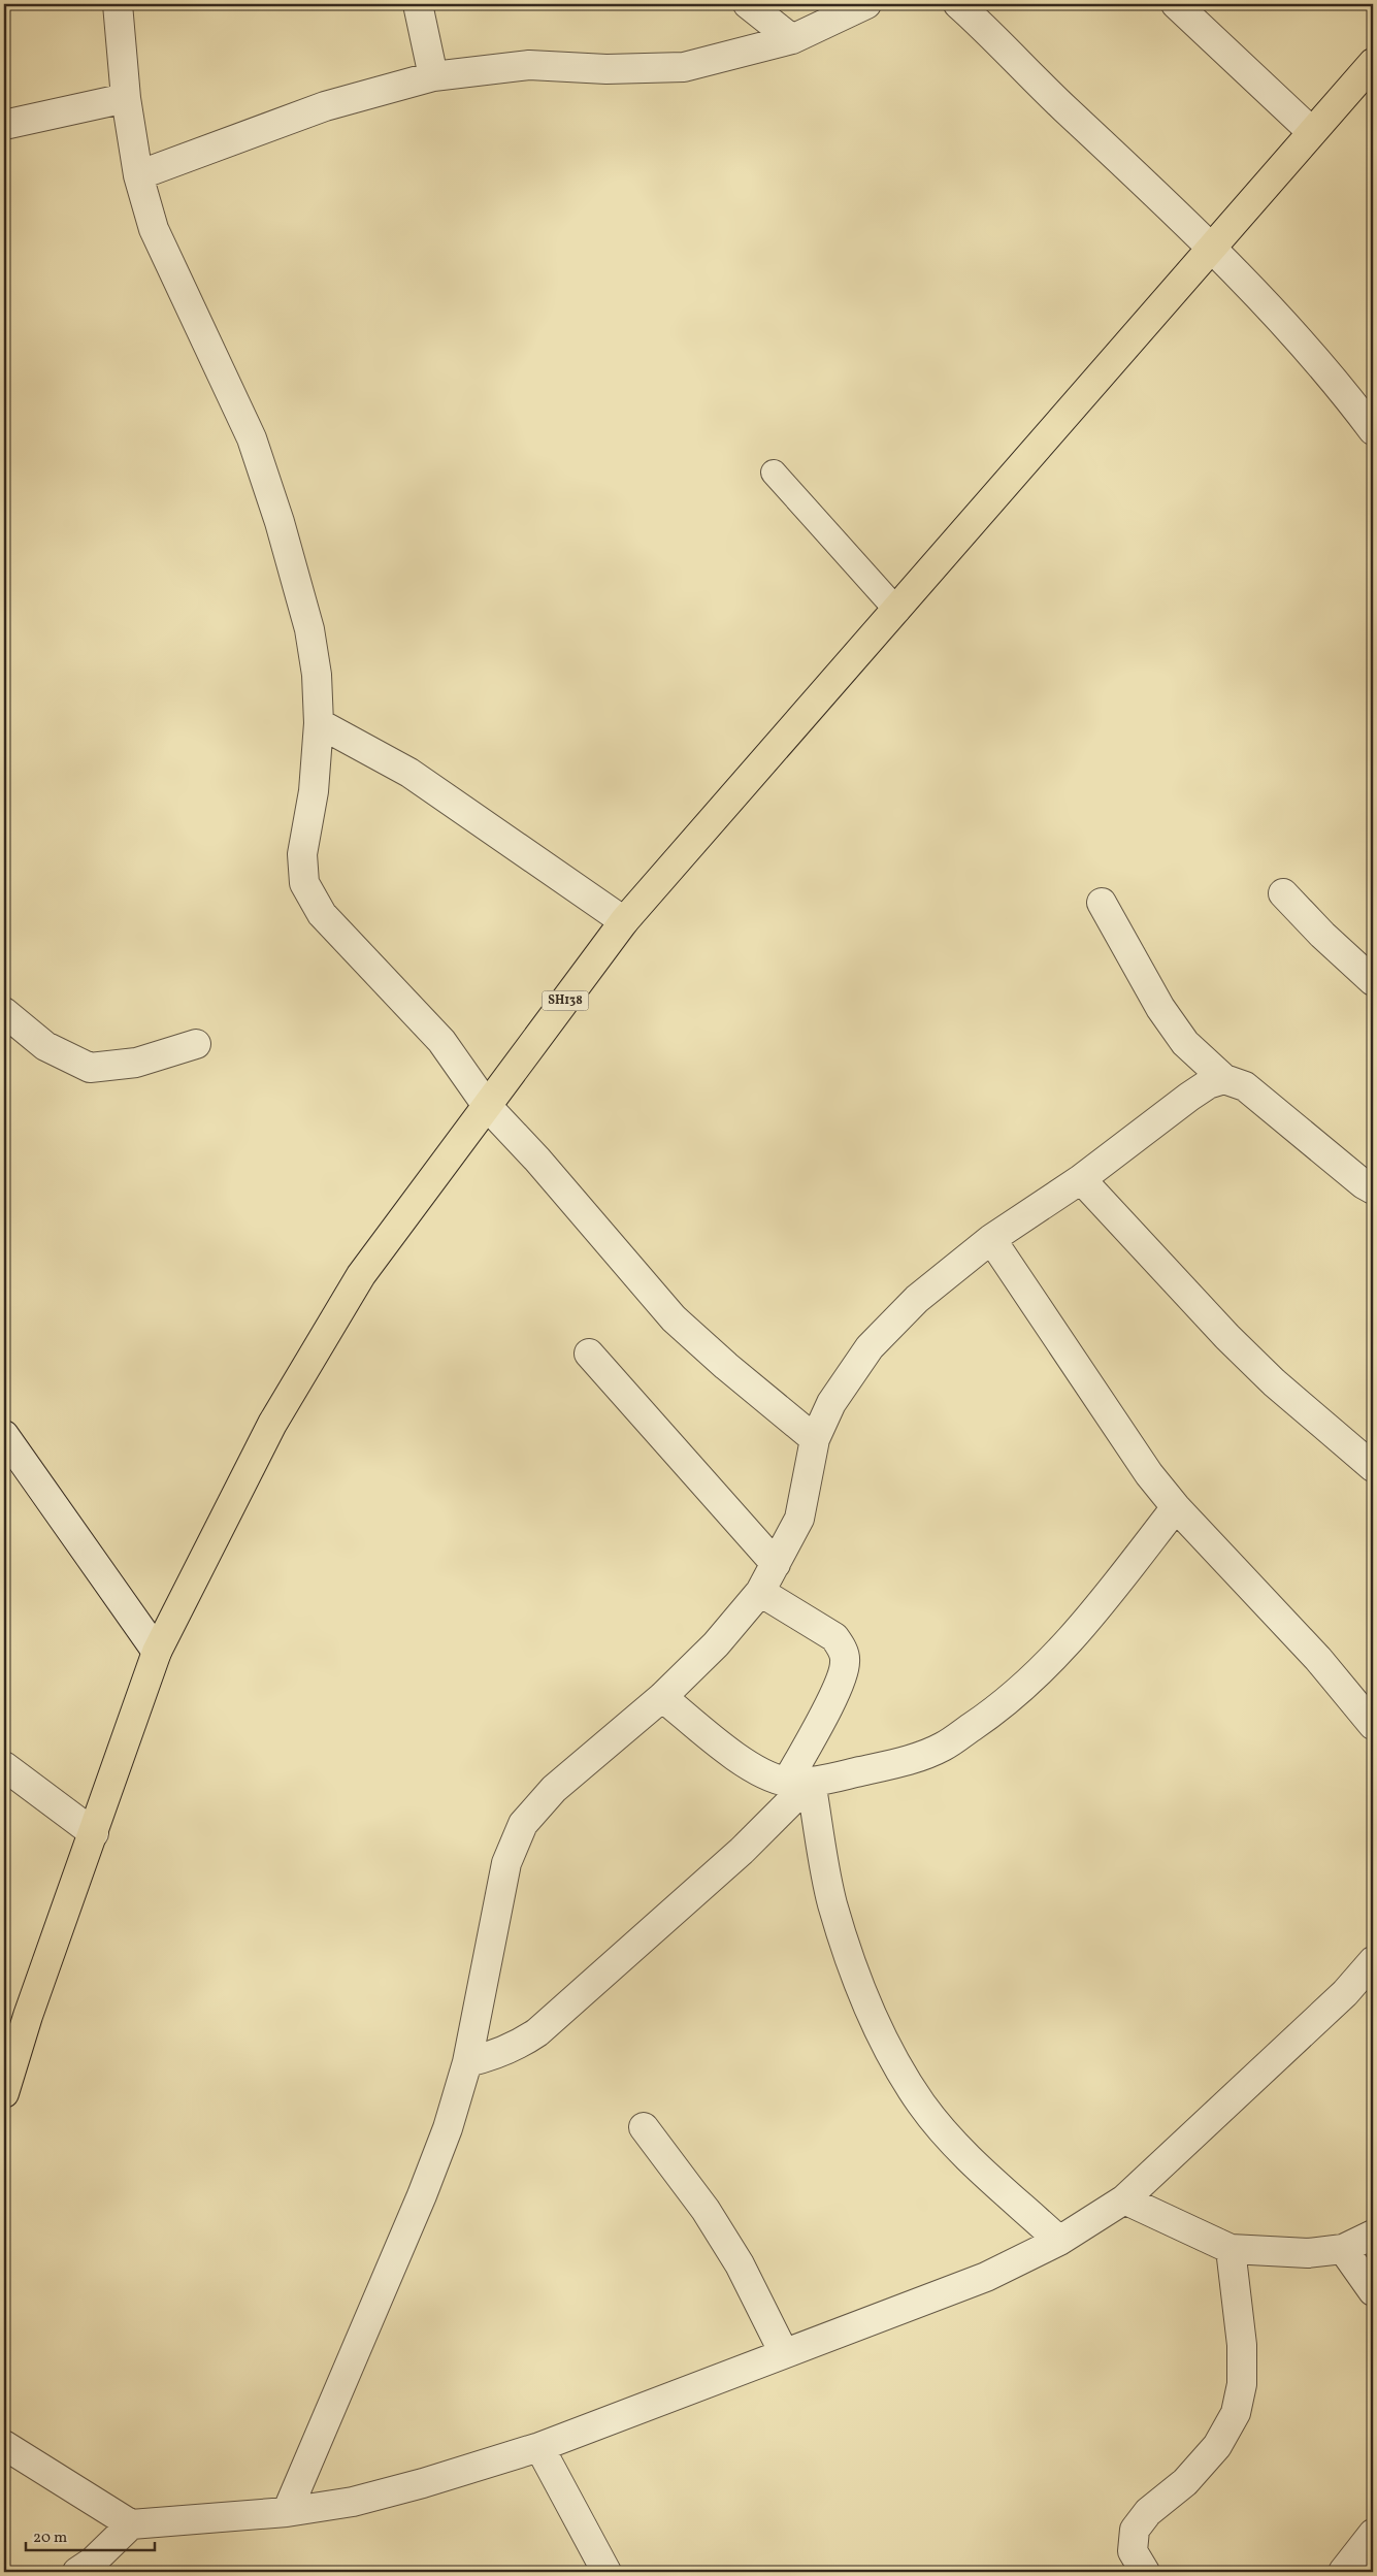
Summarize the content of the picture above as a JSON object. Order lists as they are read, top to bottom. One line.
{"streets":{"main road":["SH138"]},"scale_bar":"20 m"}
